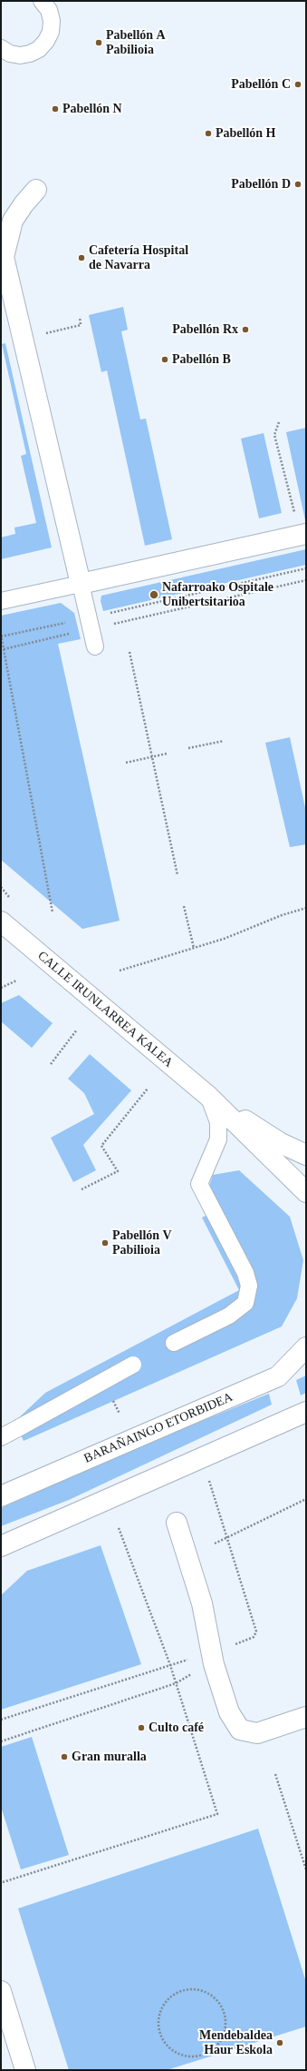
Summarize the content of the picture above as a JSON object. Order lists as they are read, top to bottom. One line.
{"streets":{"main road":["CALLE IRUNLARREA KALEA","BARAÑAINGO ETORBIDEA"]},"places":["Pabellón A Pabilioia","Pabellón C","Pabellón N","Pabellón H","Pabellón D","Cafetería Hospital de Navarra","Pabellón Rx","Pabellón B","Nafarroako Ospitale Unibertsitarioa","Pabellón V Pabilioia","Culto café","Gran muralla","Mendebaldea Haur Eskola"]}
